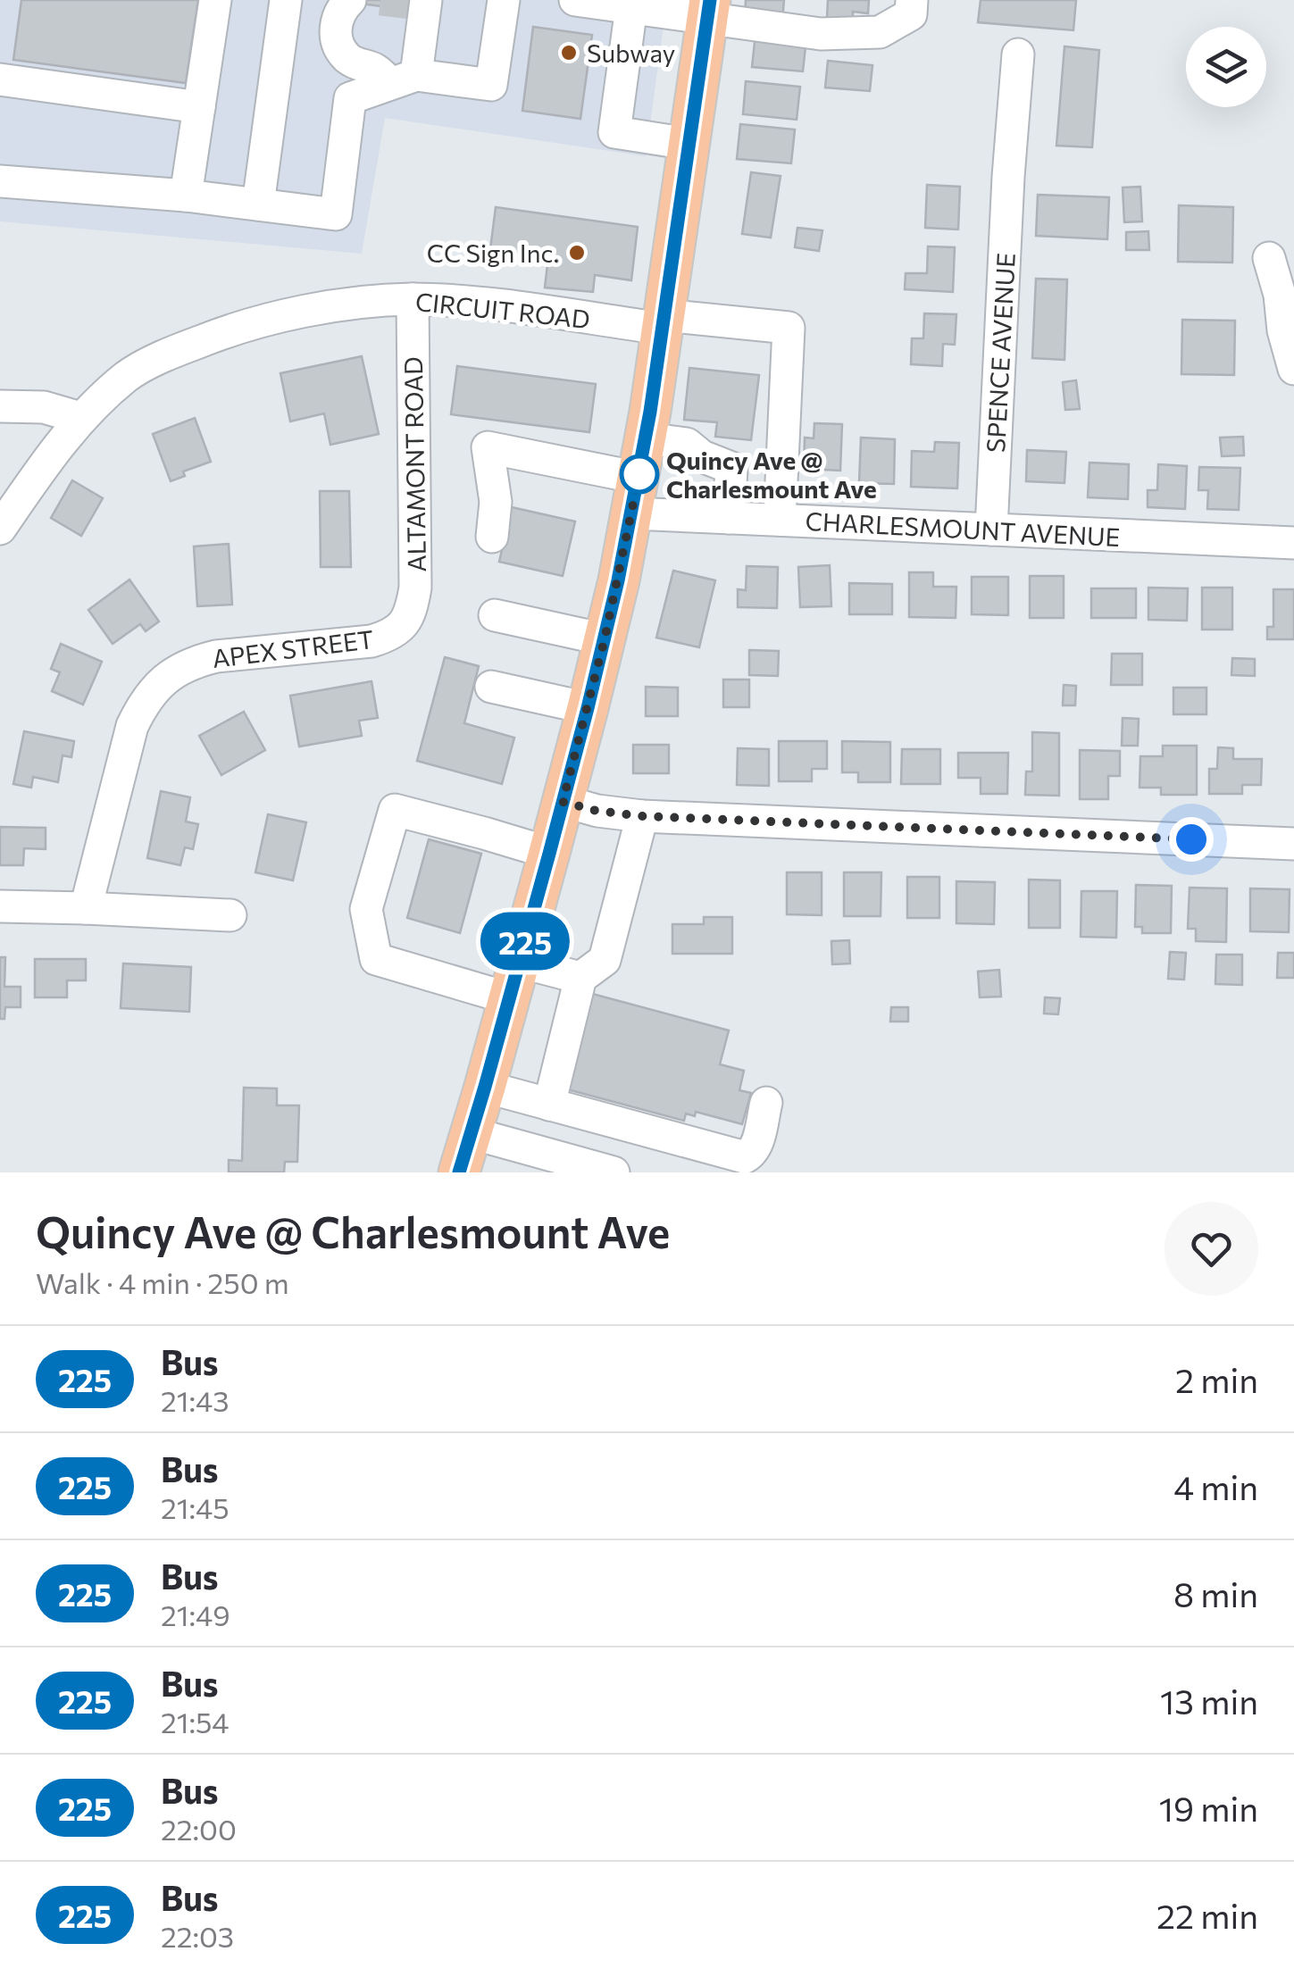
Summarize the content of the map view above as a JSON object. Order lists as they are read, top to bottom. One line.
{"streets":{"street":["CIRCUIT ROAD","SPENCE AVENUE","ALTAMONT ROAD","CHARLESMOUNT AVENUE","APEX STREET"]},"crossings":[["CIRCUIT ROAD","ALTAMONT ROAD"],["CIRCUIT ROAD","CHARLESMOUNT AVENUE"],["SPENCE AVENUE","CHARLESMOUNT AVENUE"],["ALTAMONT ROAD","APEX STREET"]],"places":["Subway","CC Sign Inc.","Quincy Ave @ Charlesmount Ave"],"lines":["bus line 225"],"page":{"on_map":"225","heading":["Quincy Ave @ Charlesmount Ave","Walk · 4 min · 250 m"],"list":[{"mark":"225","name":"Bus","note":"21:43","value":"2 min"},{"mark":"225","name":"Bus","note":"21:45","value":"4 min"},{"mark":"225","name":"Bus","note":"21:49","value":"8 min"},{"mark":"225","name":"Bus","note":"21:54","value":"13 min"},{"mark":"225","name":"Bus","note":"22:00","value":"19 min"},{"mark":"225","name":"Bus","note":"22:03","value":"22 min"}]}}
